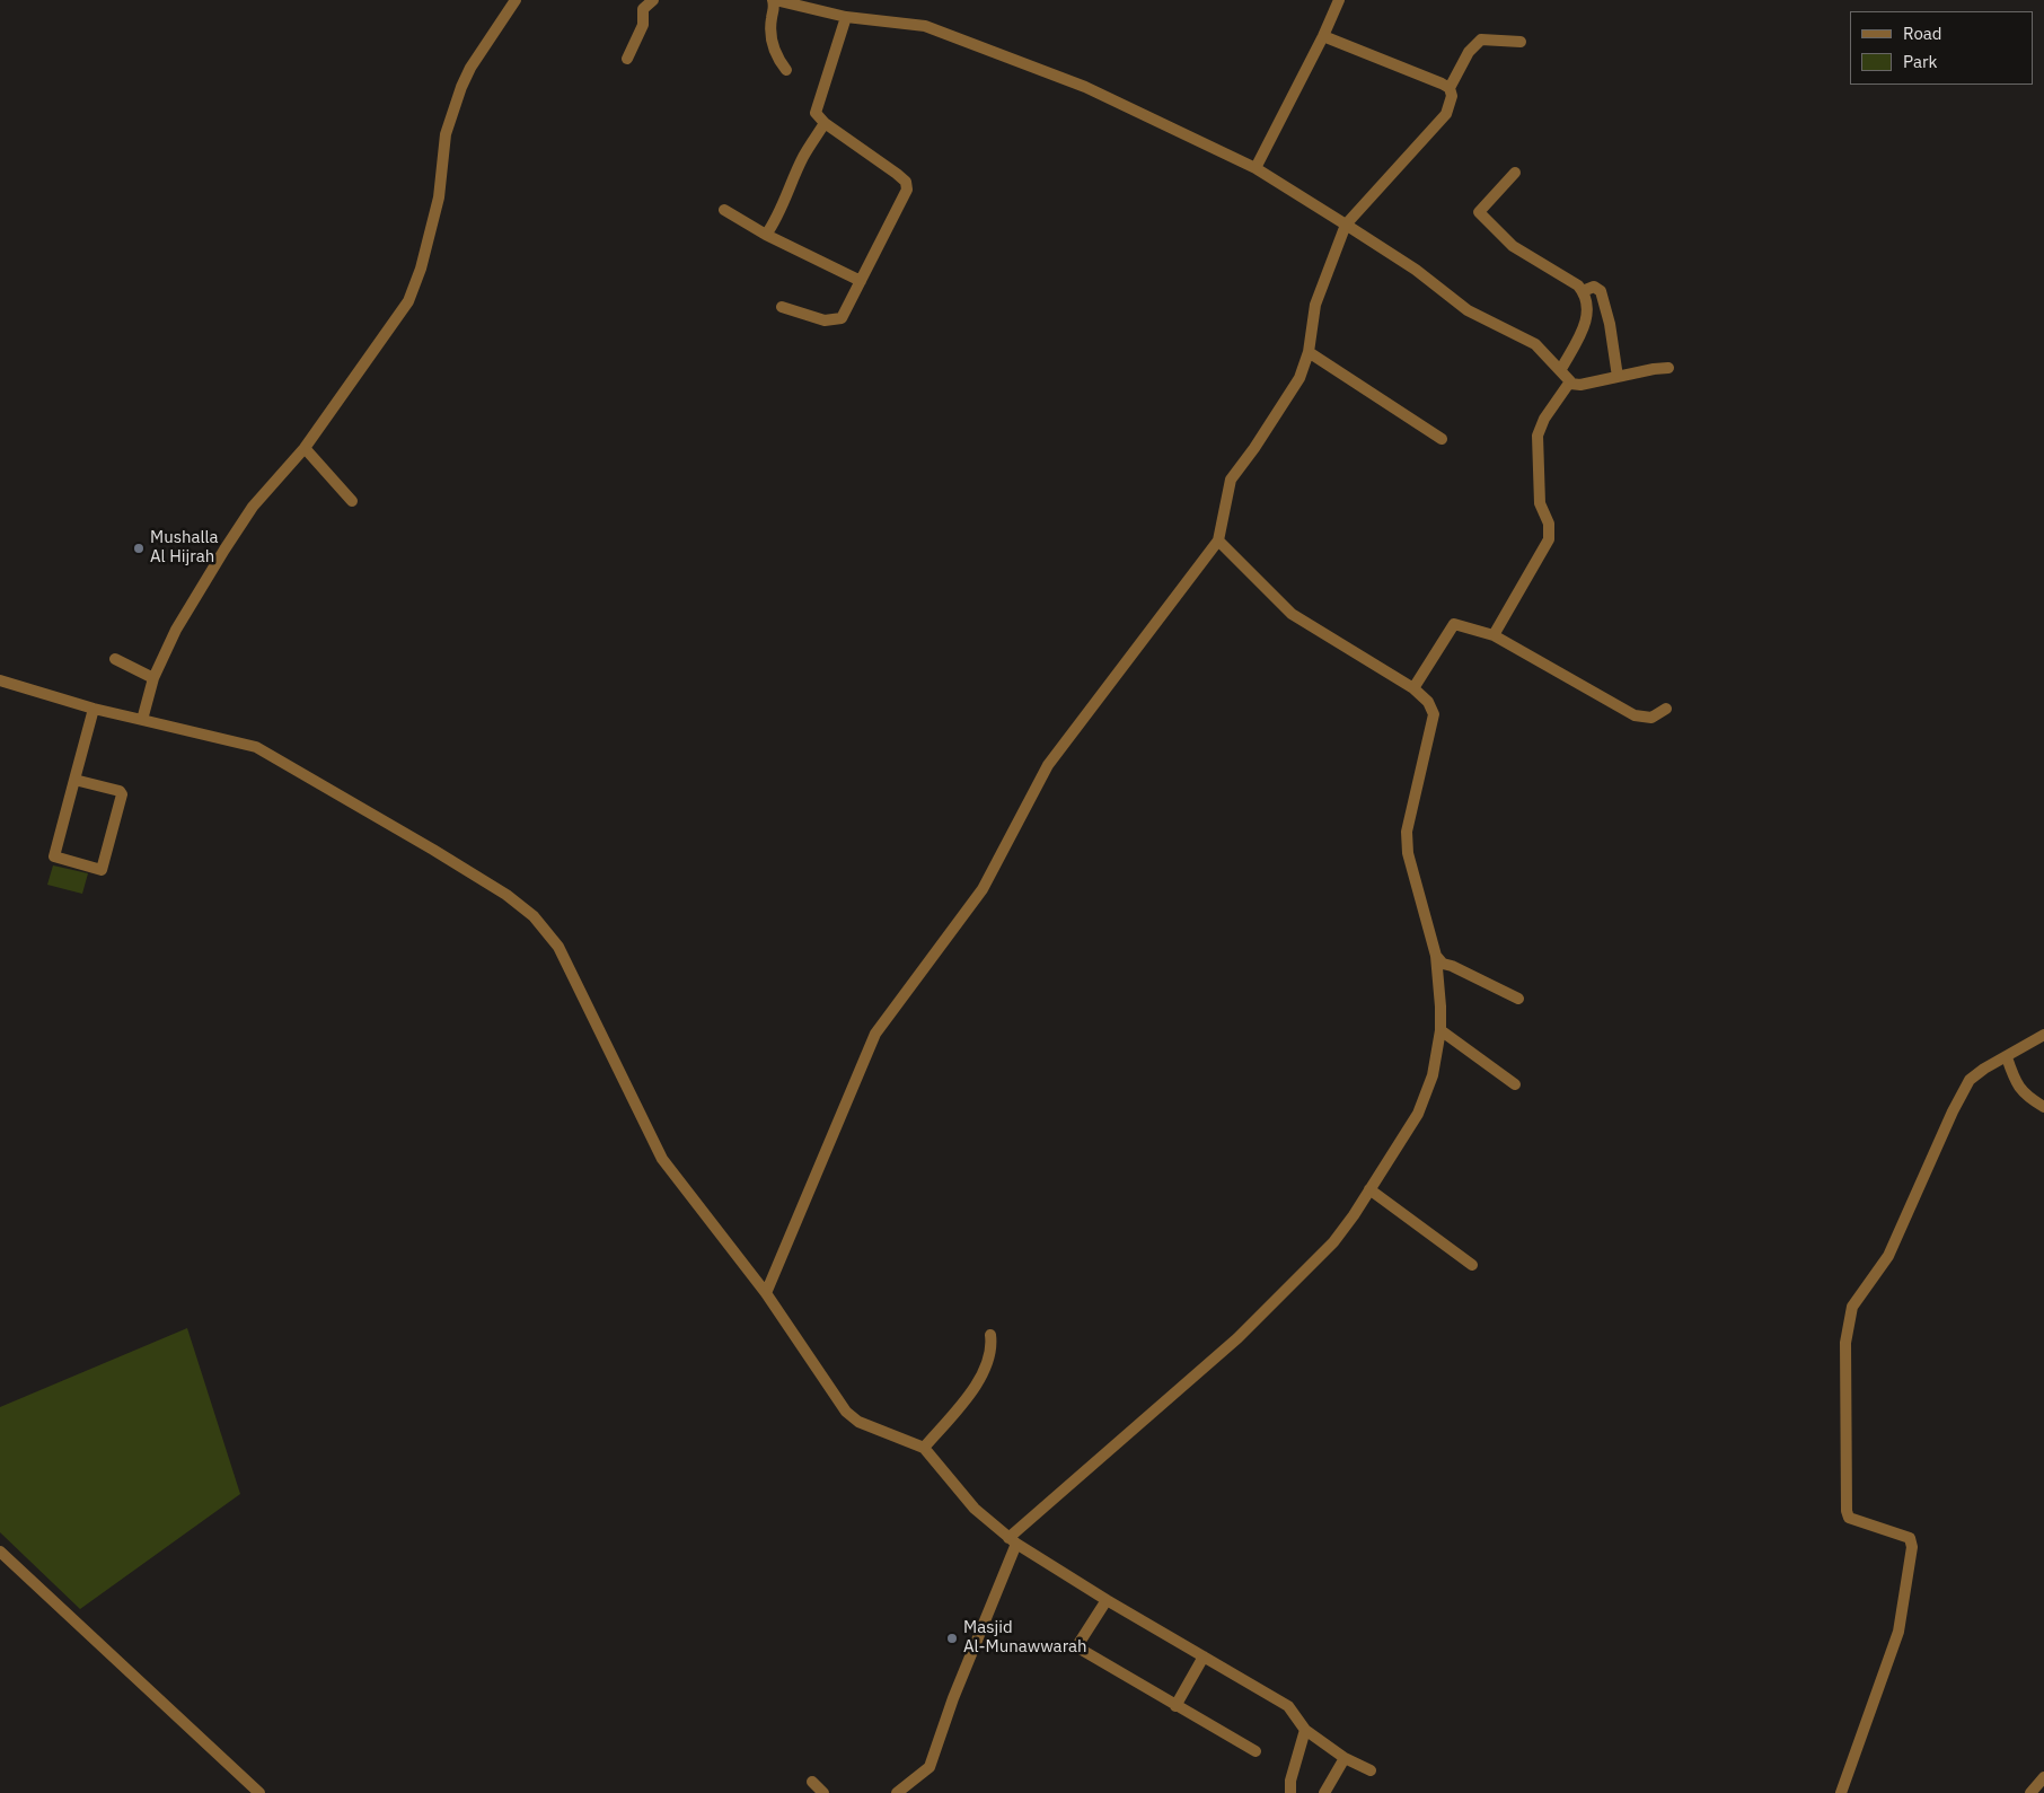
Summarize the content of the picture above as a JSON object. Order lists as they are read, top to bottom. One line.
{"places":["Mushalla Al Hijrah","Masjid Al-Munawwarah"],"legend":["Road","Park"]}
